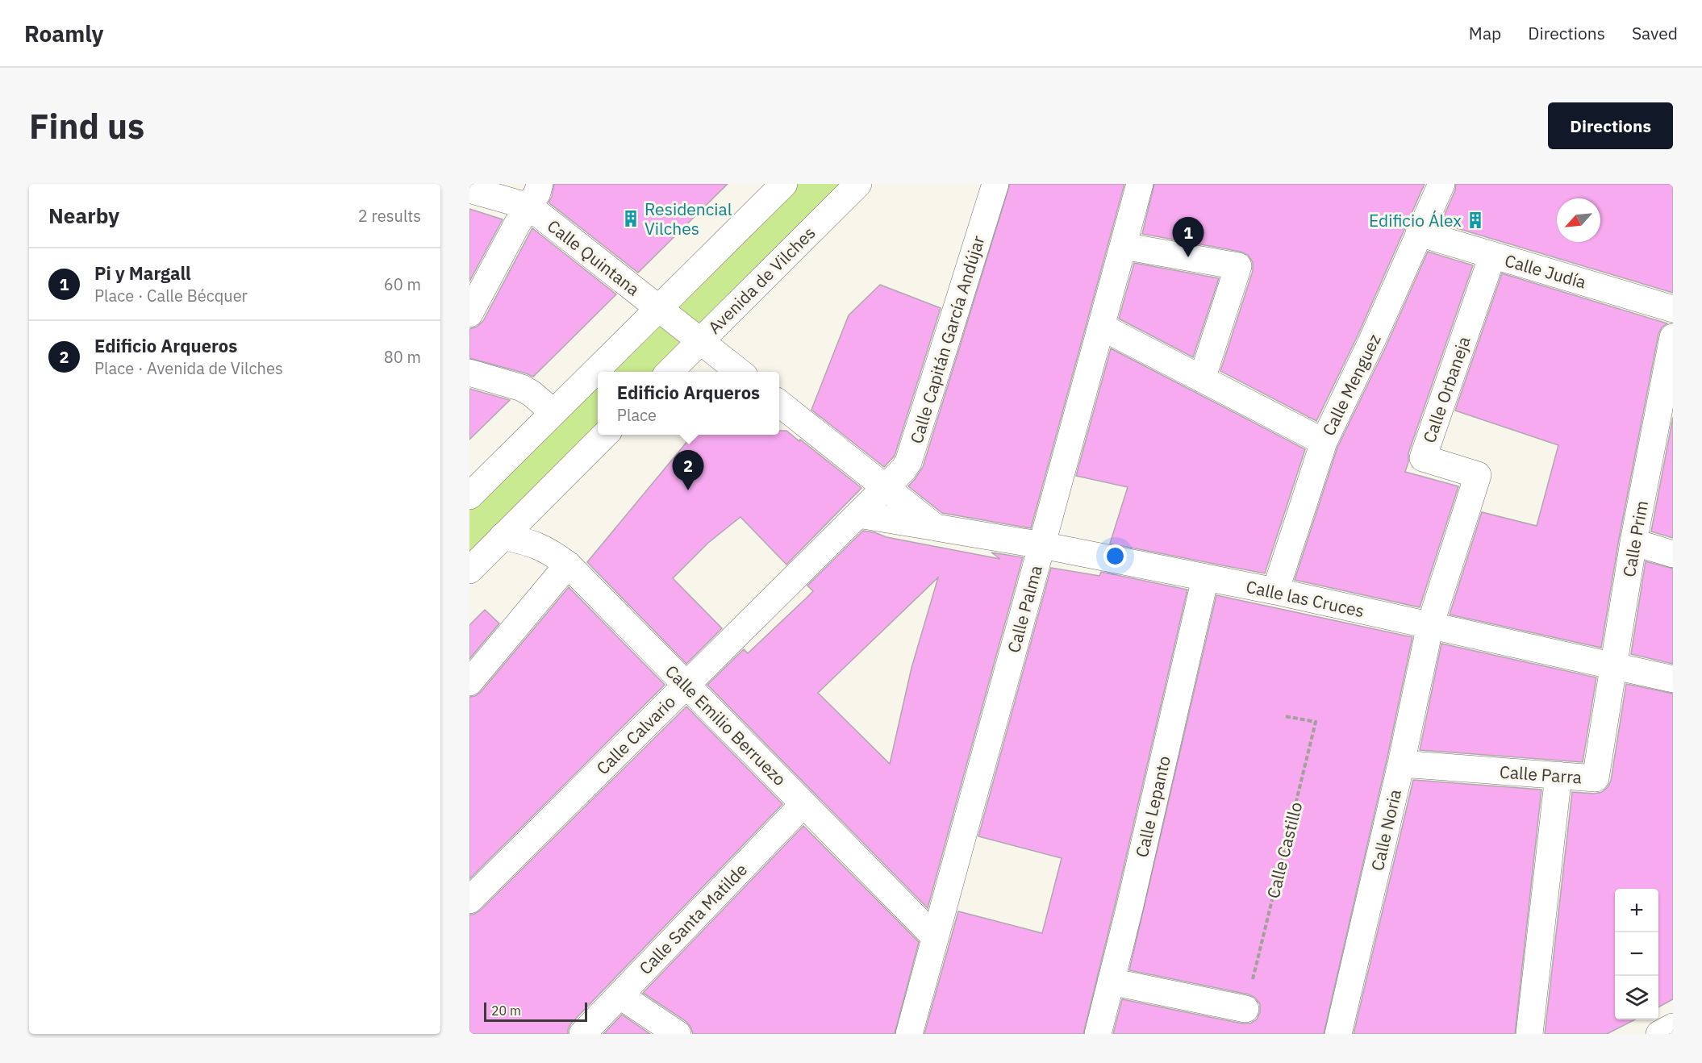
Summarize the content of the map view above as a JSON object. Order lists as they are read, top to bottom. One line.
{"streets":{"street":["Calle Quintana","Calle Judía","Avenida de Vilches","Calle Capitán García Andújar","Calle Menguez","Calle Orbaneja","Calle Prim","Calle las Cruces","Calle Palma","Calle Emilio Berruezo","Calle Calvario","Calle Parra","Calle Lepanto","Calle Noria","Calle Santa Matilde"],"path":["Calle Castillo"]},"crossings":[["Calle Quintana","Avenida de Vilches"],["Calle Judía","Calle Menguez"],["Calle Judía","Calle Orbaneja"],["Calle Capitán García Andújar","Calle las Cruces"],["Calle Capitán García Andújar","Calle Calvario"],["Calle Menguez","Calle las Cruces"],["Calle Orbaneja","Calle las Cruces"],["Calle Orbaneja","Calle Noria"],["Calle Prim","Calle las Cruces"],["Calle Prim","Calle Parra"],["Calle las Cruces","Calle Palma"],["Calle las Cruces","Calle Calvario"],["Calle las Cruces","Calle Parra"],["Calle las Cruces","Calle Lepanto"],["Calle las Cruces","Calle Noria"],["Calle Palma","Calle Emilio Berruezo"],["Calle Emilio Berruezo","Calle Calvario"],["Calle Emilio Berruezo","Calle Santa Matilde"],["Calle Parra","Calle Noria"]],"places":{"building":["Residencial Vilches","Edificio Álex"]},"scale_bar":"20 m","north":"bottom left","page":{"header":"Roamly","nav":["Map","Directions","Saved"],"buttons":"Directions","title":"Find us","heading":["Nearby","2 results"],"pins":["1","2"],"list":[{"mark":"1","name":"Pi y Margall","note":"Place · Calle Bécquer","value":"60 m"},{"mark":"2","name":"Edificio Arqueros","note":"Place · Avenida de Vilches","value":"80 m"}],"popup":["Edificio Arqueros","Place"],"map_buttons":["+","−"],"scale":"20 m"}}
